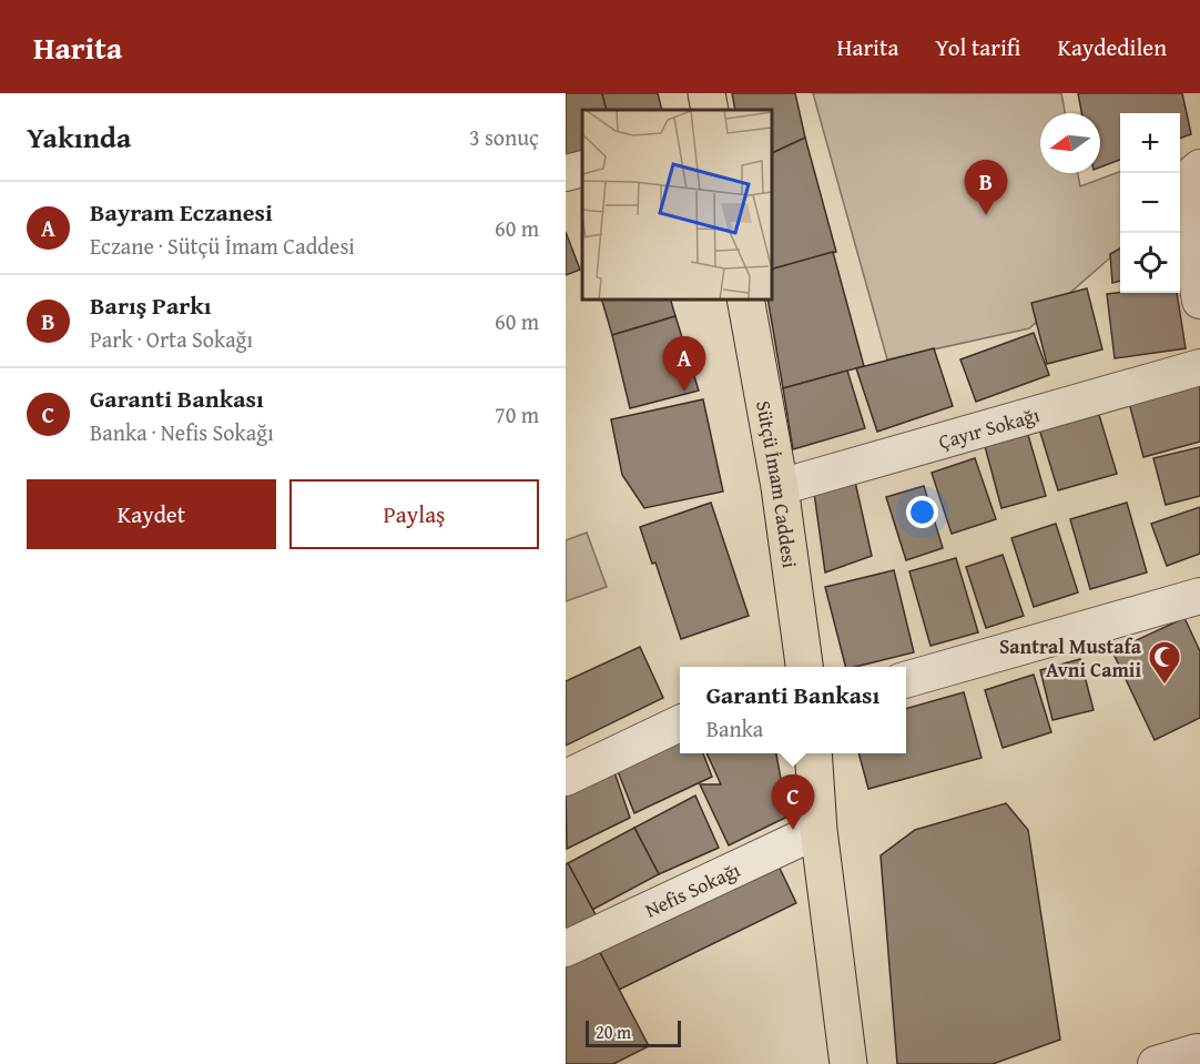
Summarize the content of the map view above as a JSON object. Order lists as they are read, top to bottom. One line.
{"streets":{"main road":["Sütçü İmam Caddesi"],"street":["Çayır Sokağı","Nefis Sokağı"]},"crossings":[["Çayır Sokağı","Sütçü İmam Caddesi"]],"places":{"mosque":["Santral Mustafa Avni Camii"]},"scale_bar":"20 m","north":"left","page":{"header":"Harita","nav":["Harita","Yol tarifi","Kaydedilen"],"heading":["Yakında","3 sonuç"],"map_buttons":["+","−"],"pins":["B","A","C"],"list":[{"mark":"A","name":"Bayram Eczanesi","note":"Eczane · Sütçü İmam Caddesi","value":"60 m"},{"mark":"B","name":"Barış Parkı","note":"Park · Orta Sokağı","value":"60 m"},{"mark":"C","name":"Garanti Bankası","note":"Banka · Nefis Sokağı","value":"70 m"}],"buttons":["Kaydet","Paylaş"],"popup":["Garanti Bankası","Banka"],"scale":"20 m"}}
